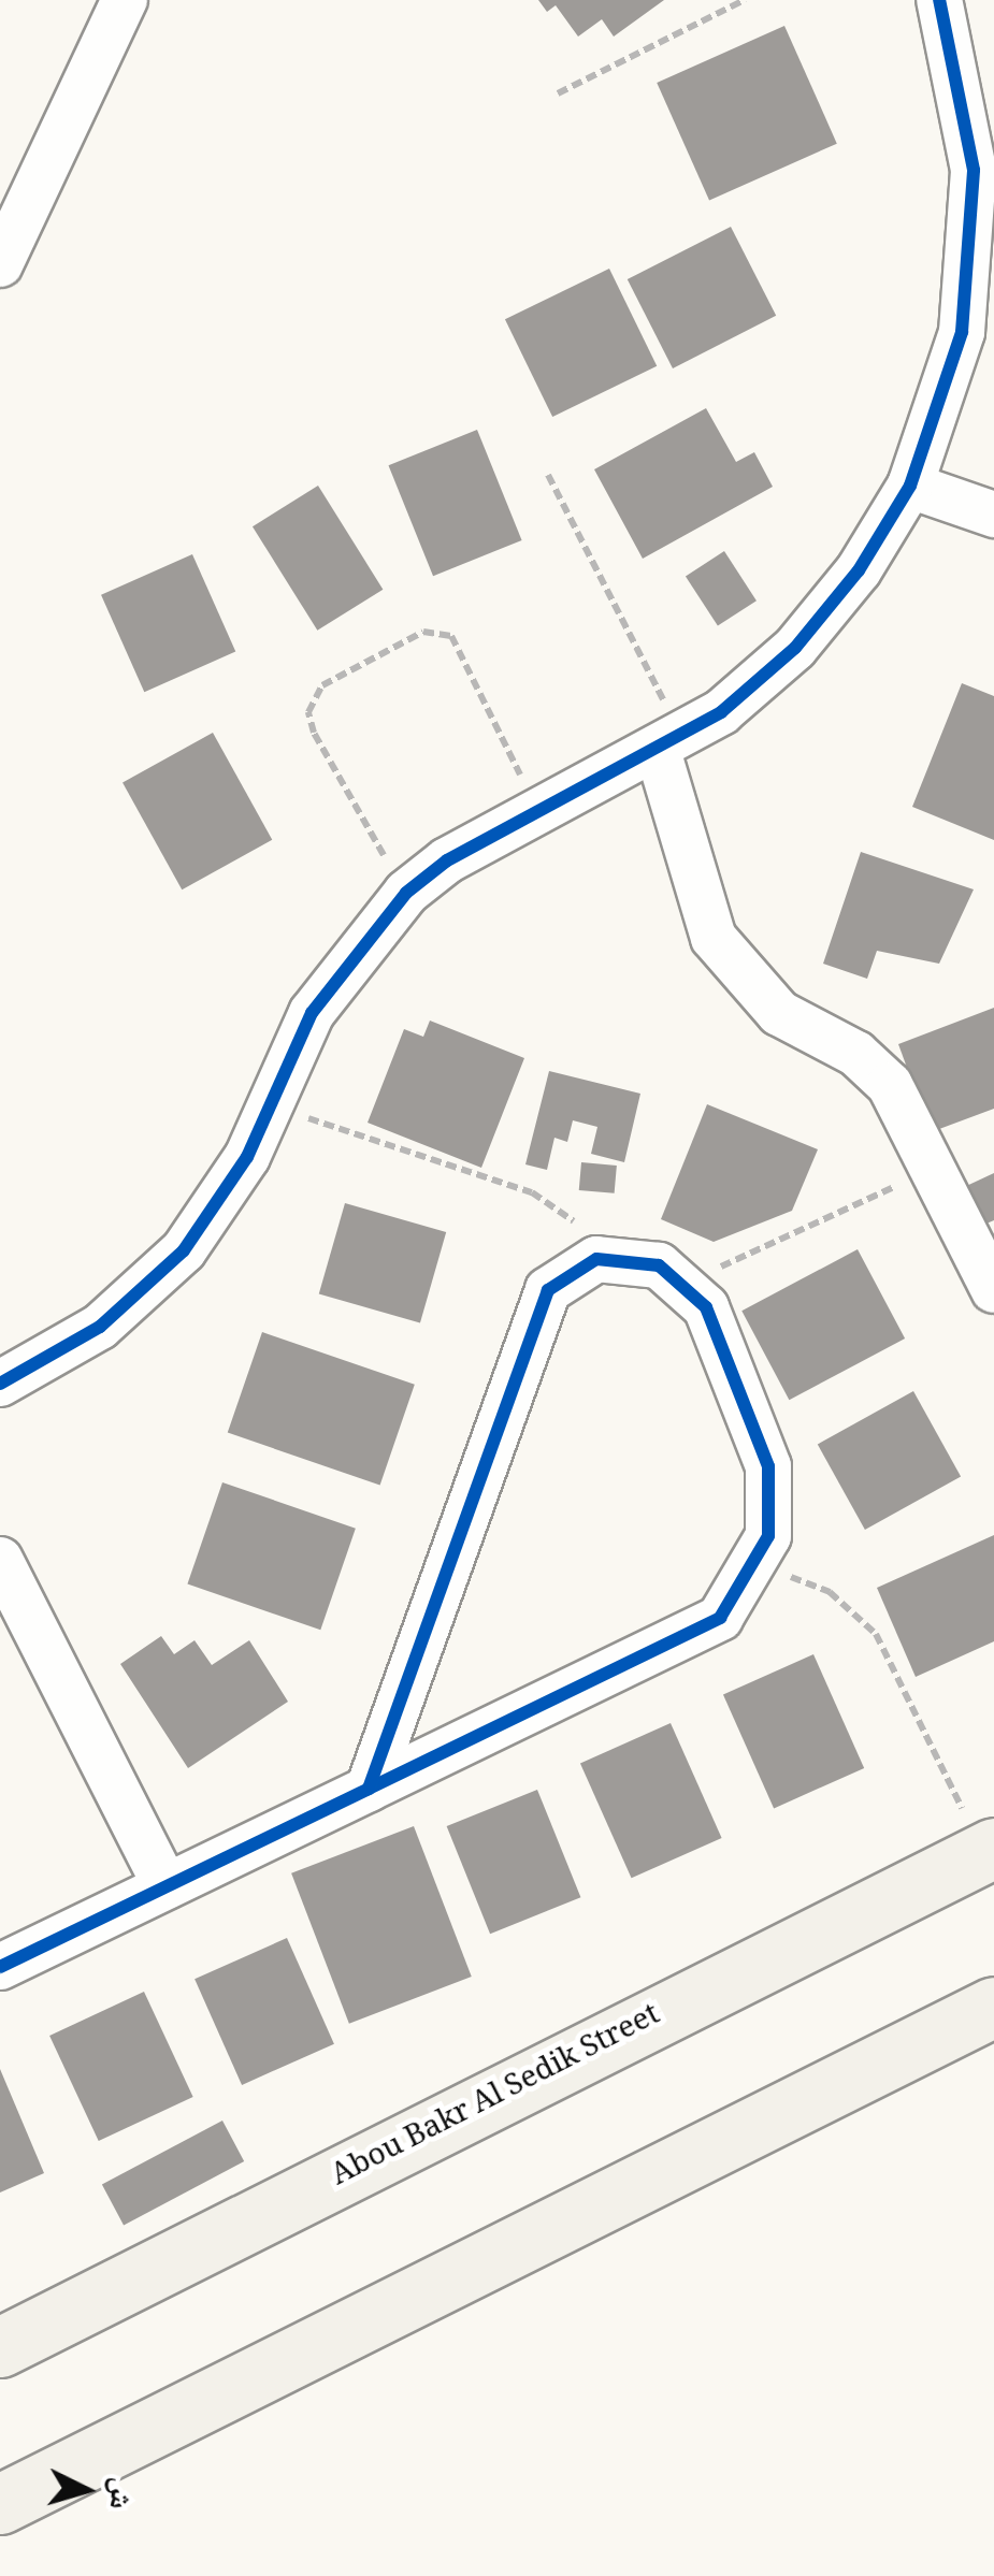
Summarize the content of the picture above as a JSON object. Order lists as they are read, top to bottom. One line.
{"streets":{"main road":["Abou Bakr Al Sedik Street"]},"north":"right"}
